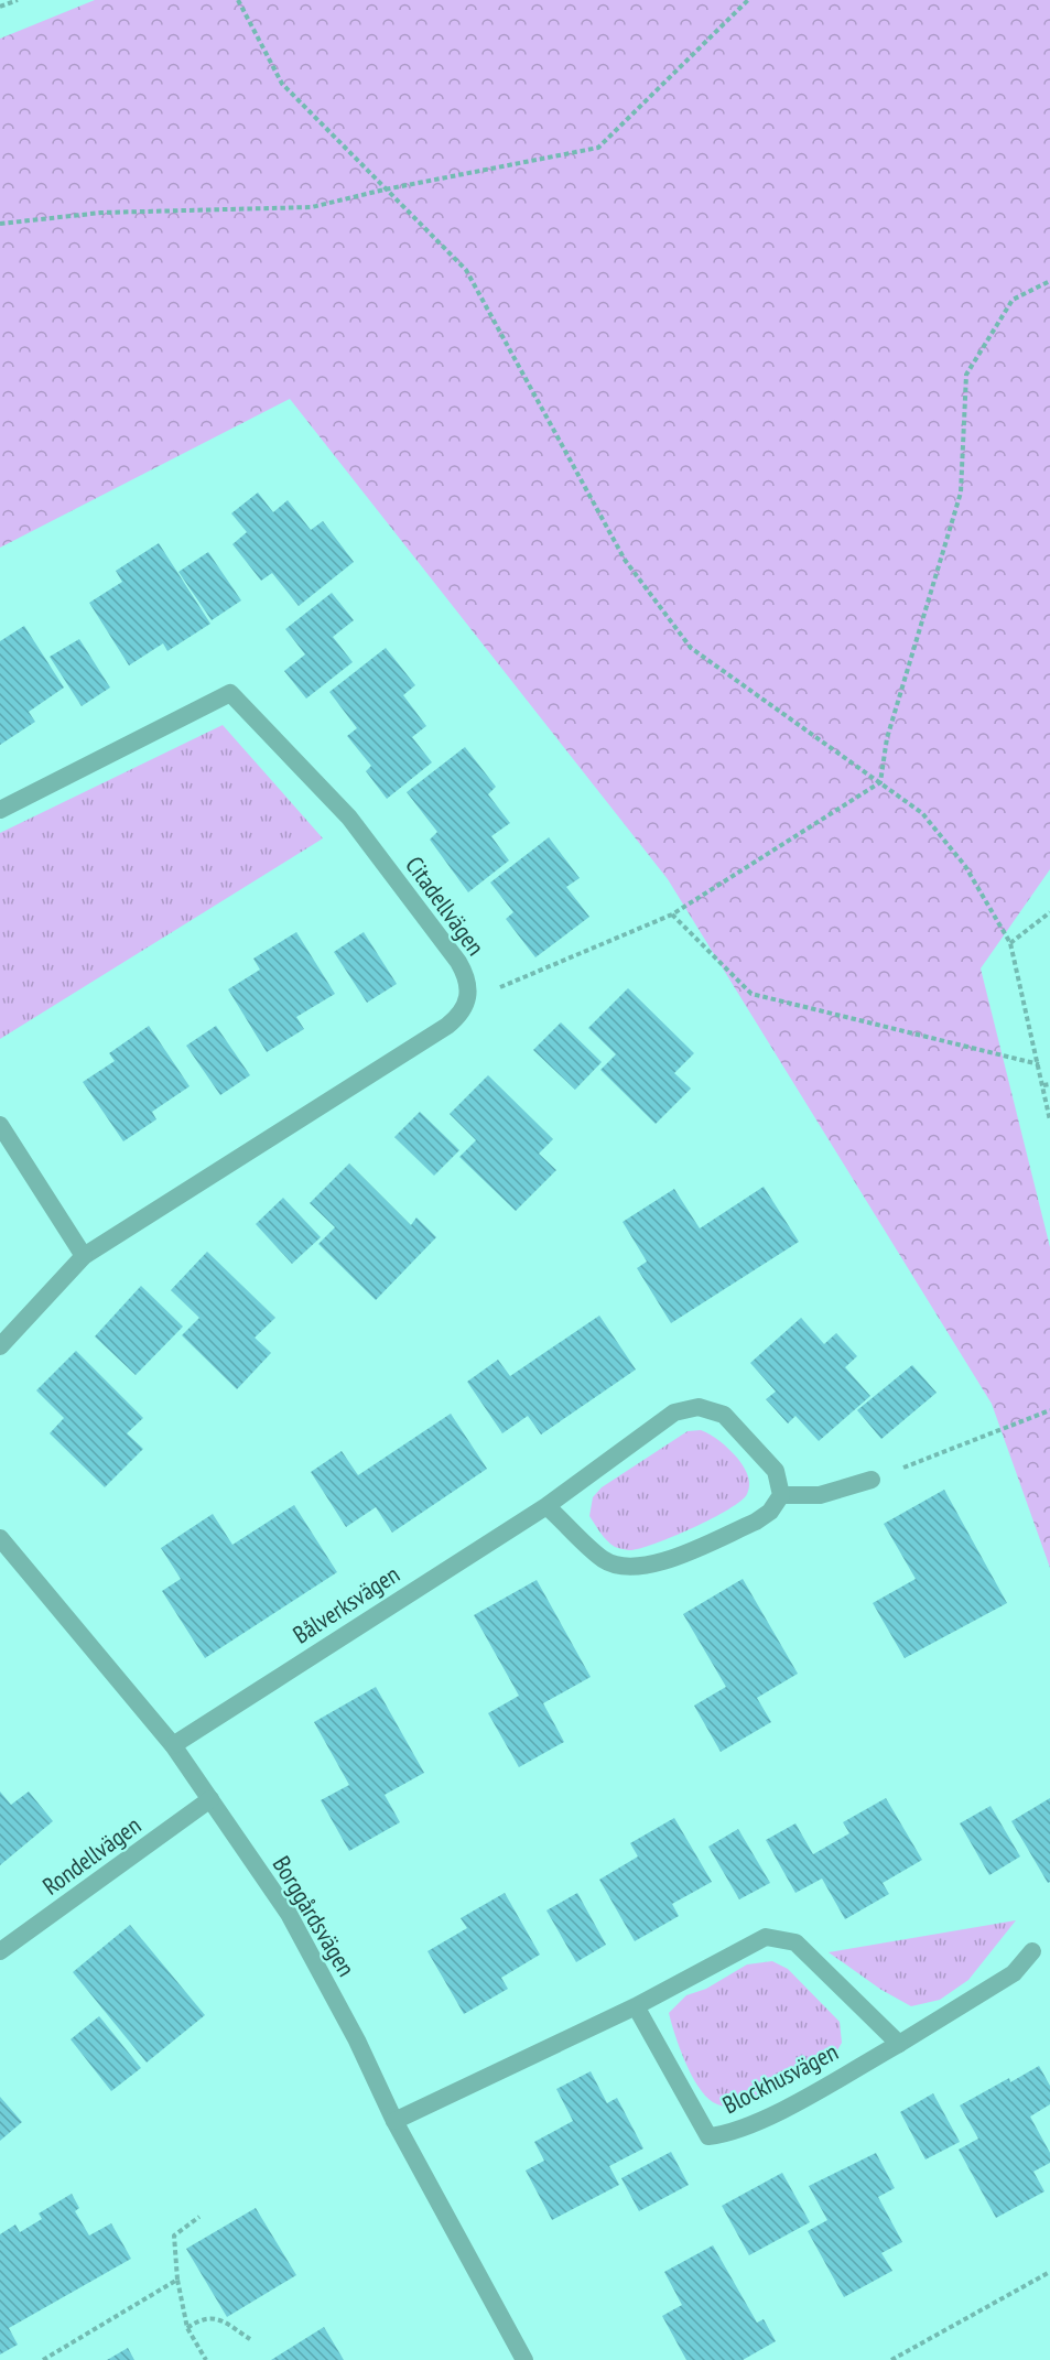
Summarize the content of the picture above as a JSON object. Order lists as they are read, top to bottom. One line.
{"streets":{"street":["Citadellvägen","Bålverksvägen","Rondellvägen","Borggårdsvägen","Blockhusvägen"]},"crossings":[["Bålverksvägen","Borggårdsvägen"],["Rondellvägen","Borggårdsvägen"]]}
